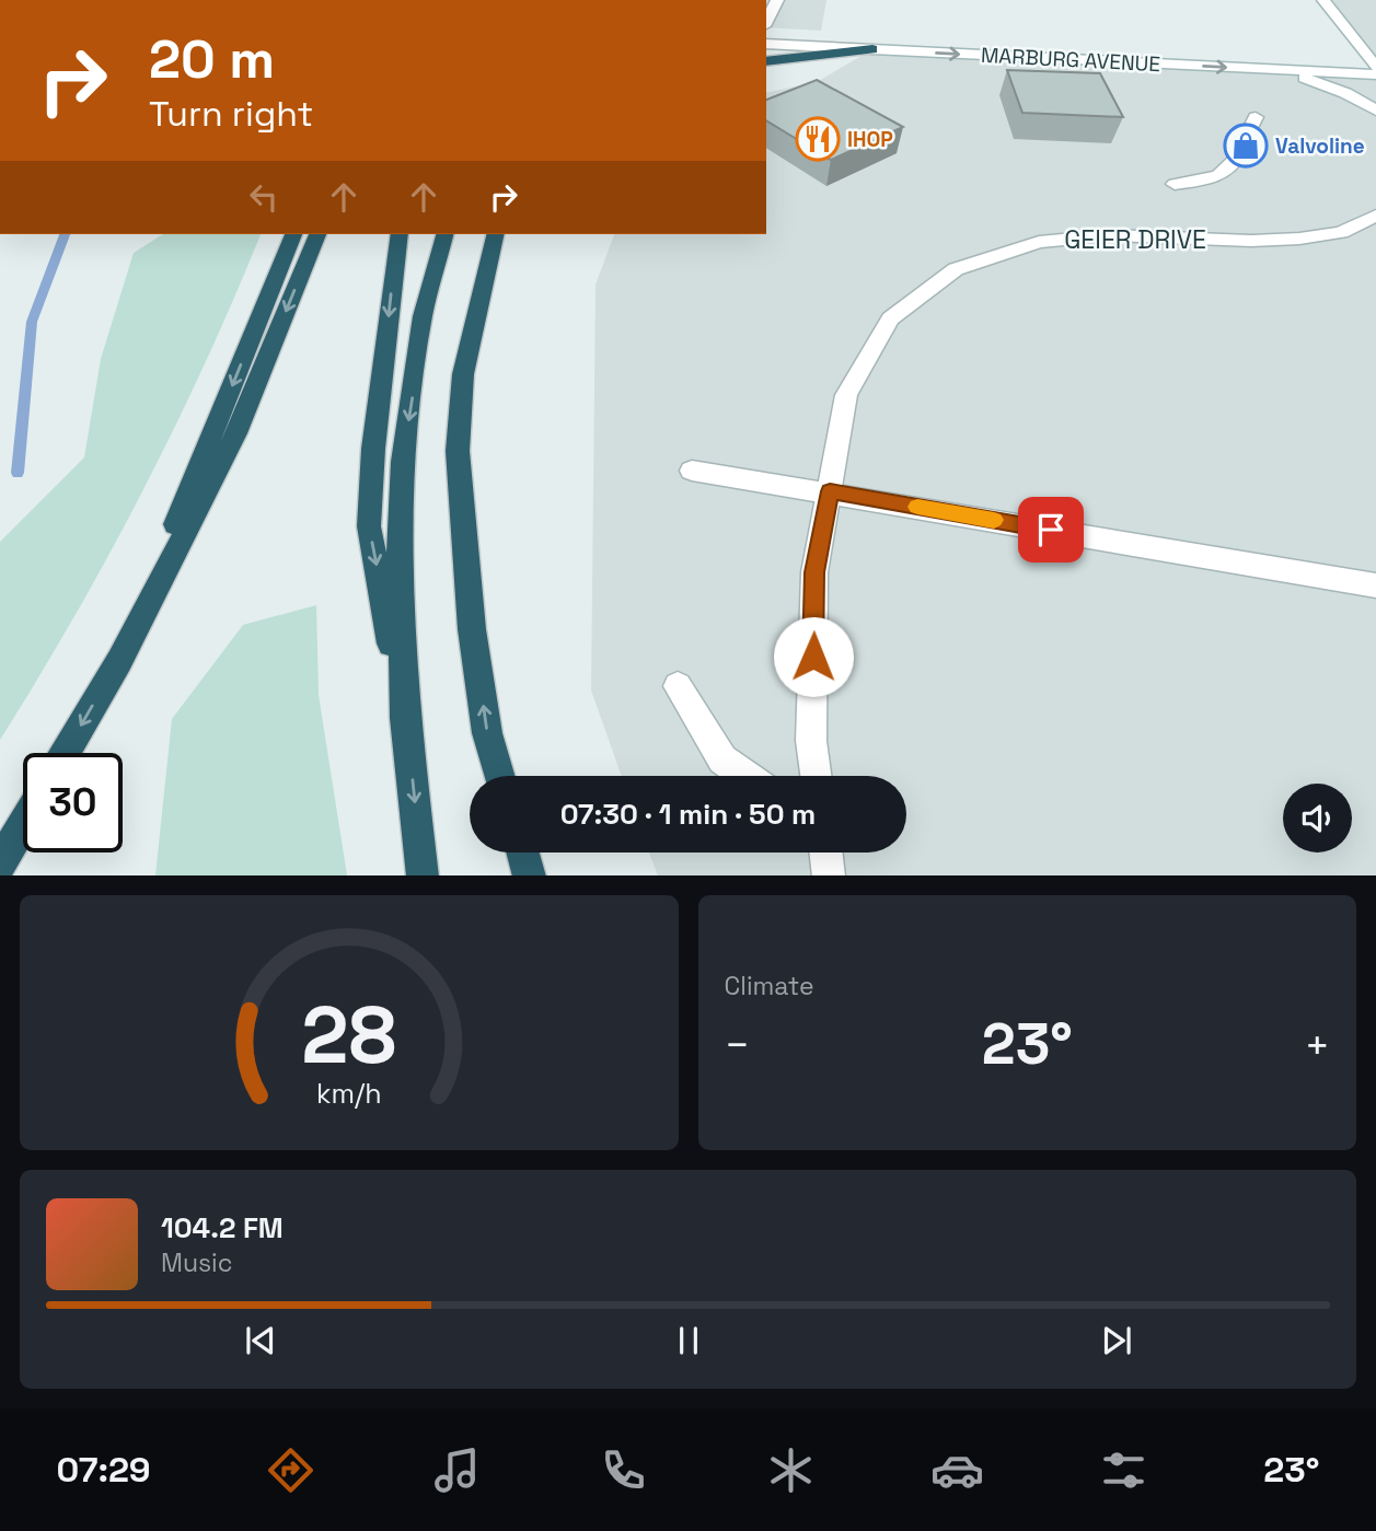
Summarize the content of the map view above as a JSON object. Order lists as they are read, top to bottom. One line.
{"streets":{"street":["MARBURG AVENUE","GEIER DRIVE"]},"one_way":["MARBURG AVENUE"],"places":{"restaurant":["IHOP"],"shop":["Valvoline"]},"page":{"turn":["20 m","Turn right"],"limit":"30","trip":"07:30 · 1 min · 50 m","tile":"Climate","heat":["−","23°","+"],"song":["104.2 FM","Music"],"tabs":["07:29","23°"],"gauge":["28","km/h"]}}
